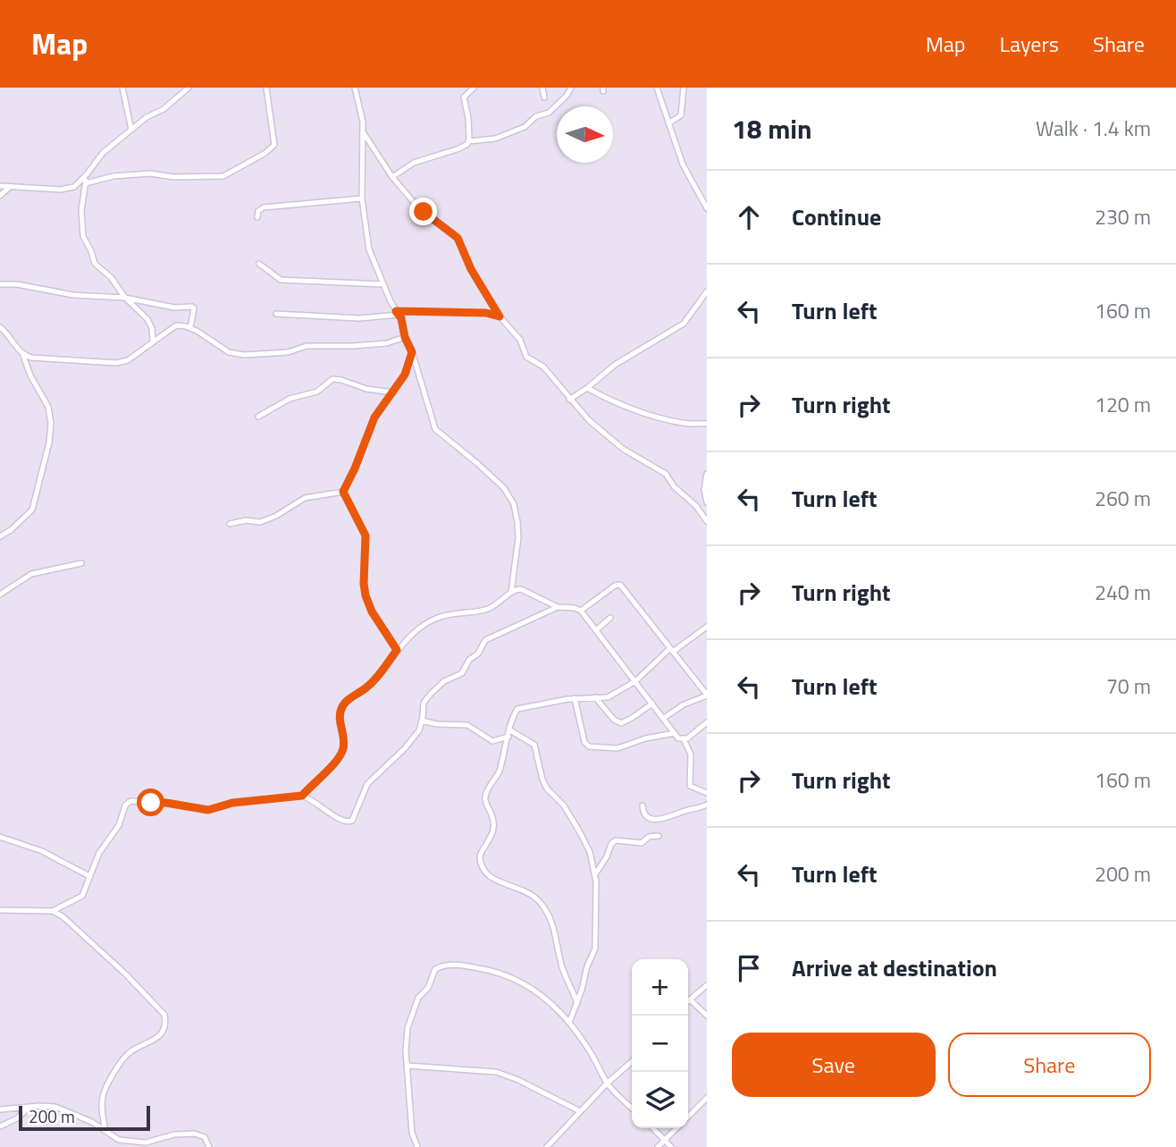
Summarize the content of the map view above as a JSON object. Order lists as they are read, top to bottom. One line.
{"scale_bar":"200 m","north":"right","page":{"header":"Map","nav":["Map","Layers","Share"],"heading":["18 min","Walk · 1.4 km"],"list":[["Continue","230 m"],["Turn left","160 m"],["Turn right","120 m"],["Turn left","260 m"],["Turn right","240 m"],["Turn left","70 m"],["Turn right","160 m"],["Turn left","200 m"],"Arrive at destination"],"map_buttons":["+","−"],"buttons":["Save","Share"],"scale":"200 m"}}
